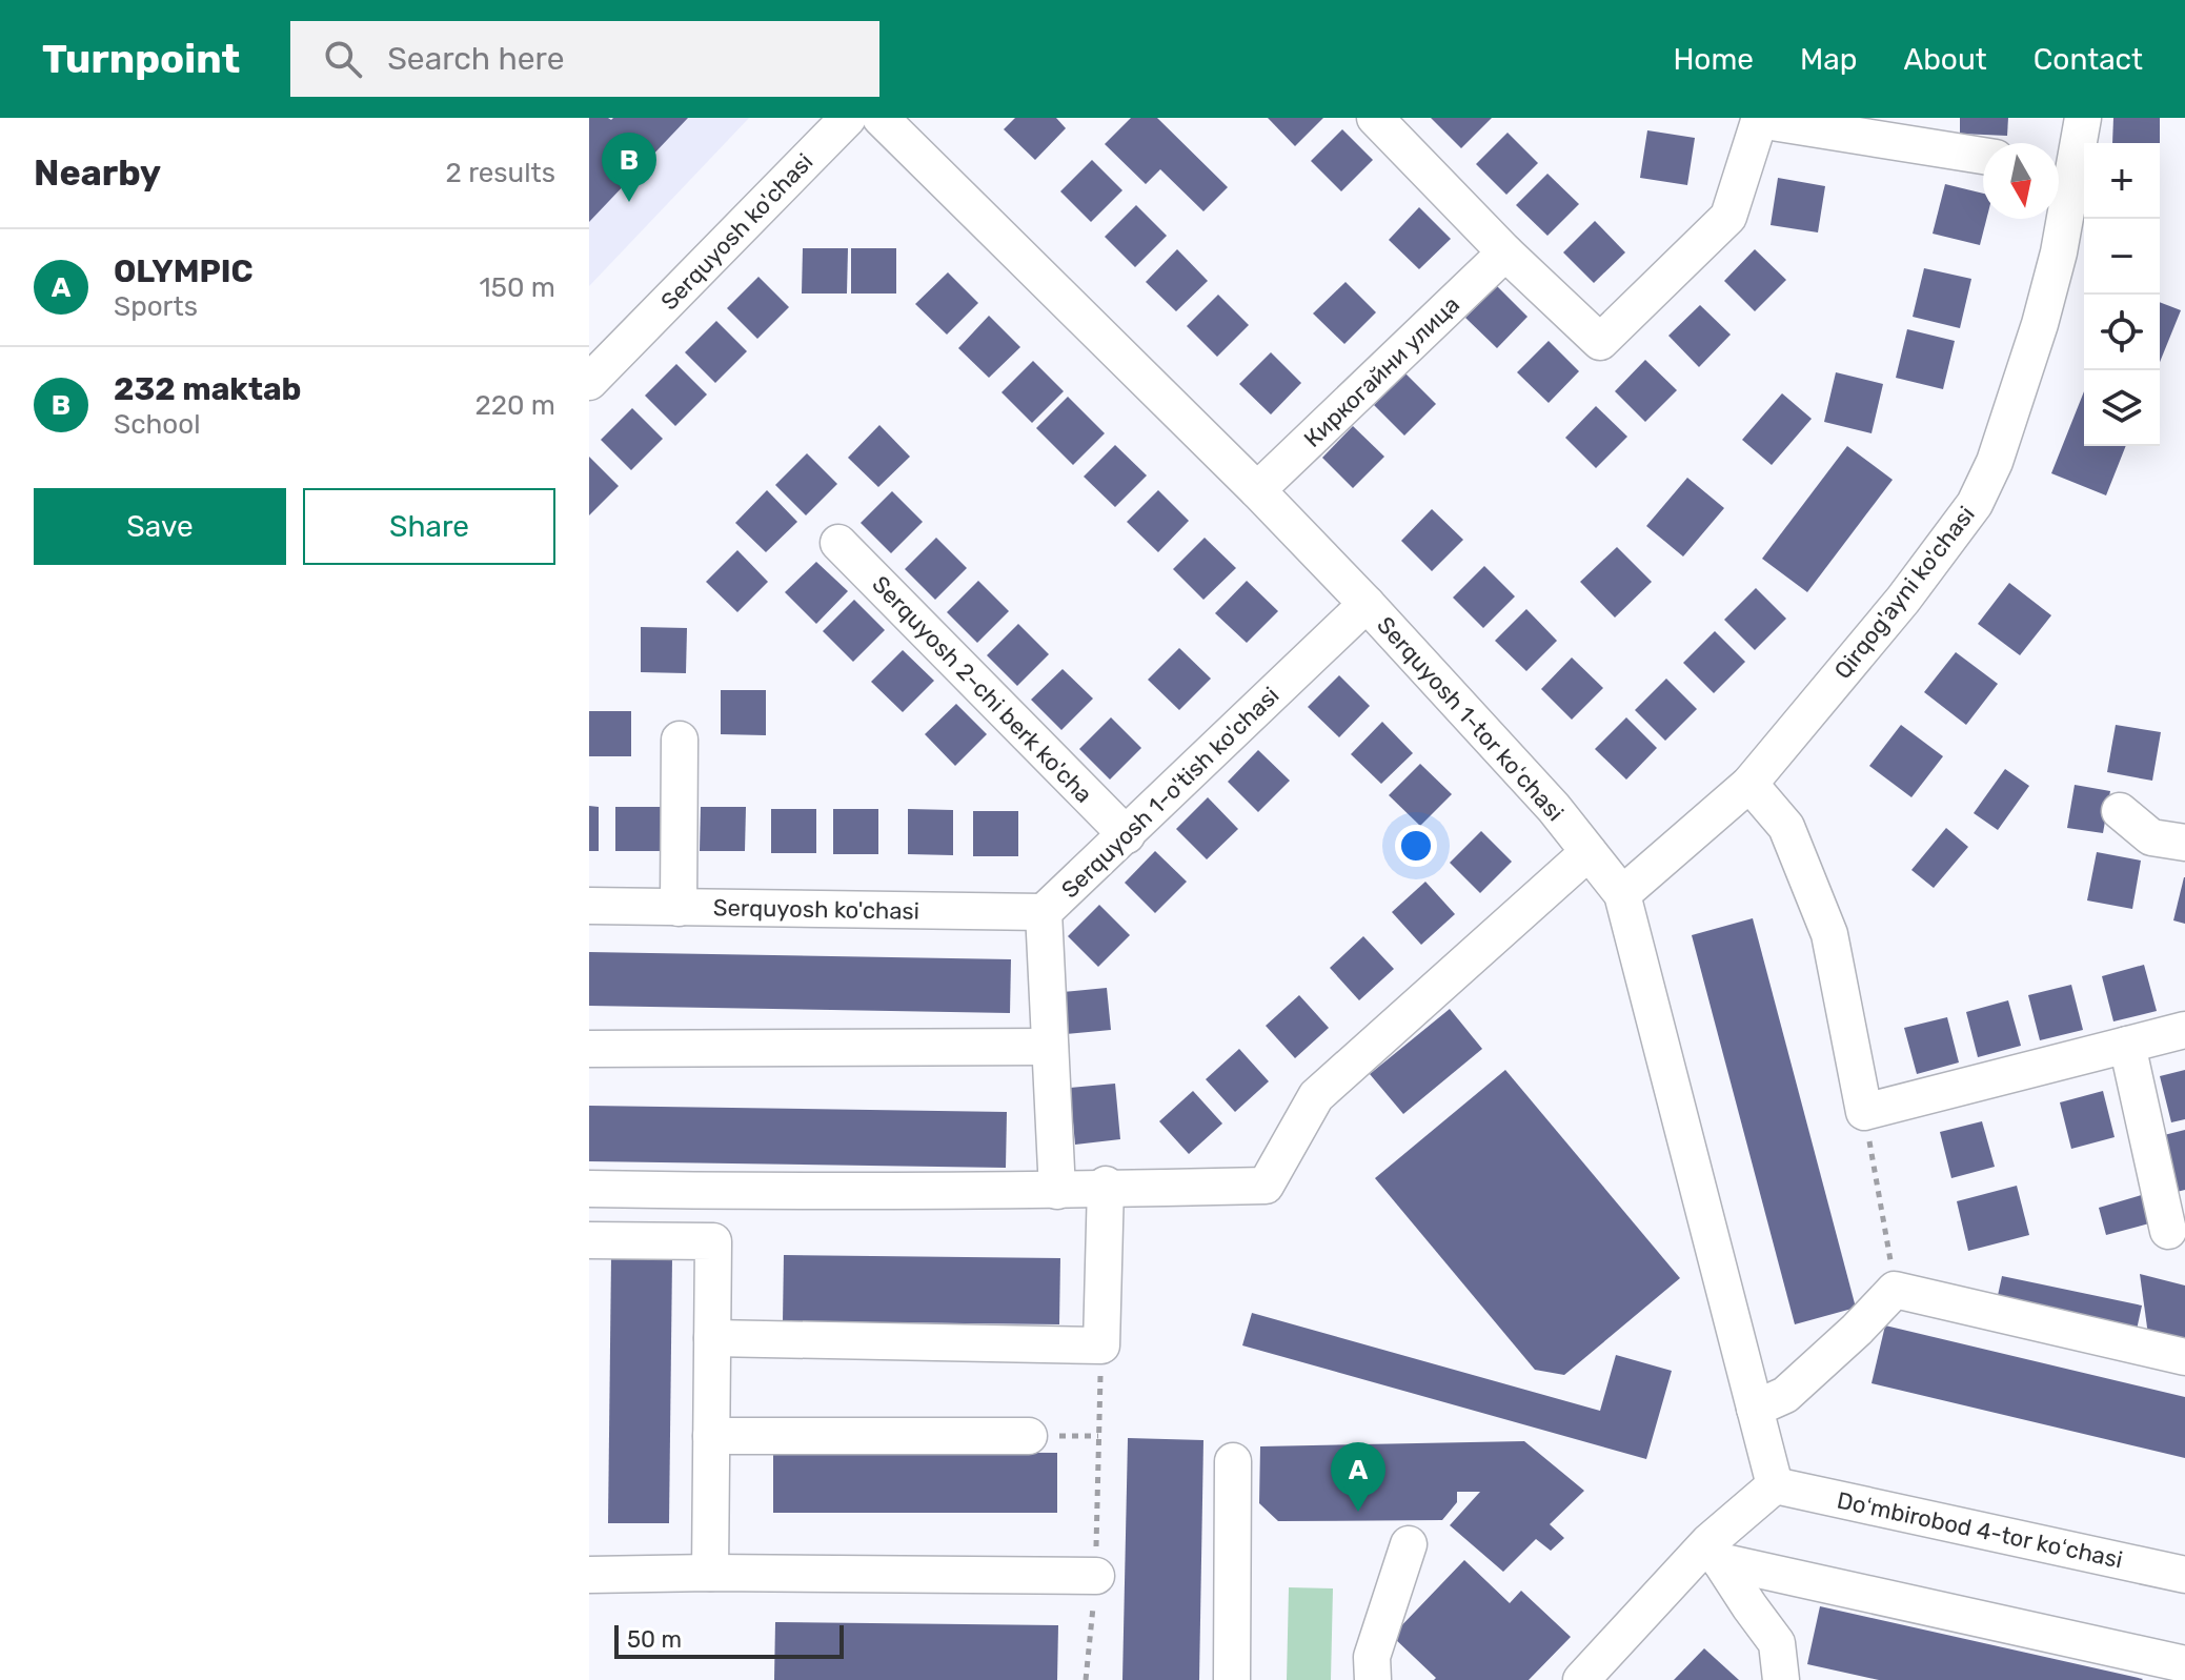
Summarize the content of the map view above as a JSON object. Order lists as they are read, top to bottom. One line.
{"streets":{"street":["Serquyosh ko'chasi","Киркогайни улица","Qirqog'ayni ko'chasi","Serquyosh 2-chi berk ko'cha","Serquyosh 1-tor koʻchasi","Serquyosh 1-o'tish ko'chasi","Doʻmbirobod 4-tor koʻchasi"]},"crossings":[["Serquyosh ko'chasi","Serquyosh 1-o'tish ko'chasi"],["Киркогайни улица","Serquyosh 1-tor koʻchasi"],["Qirqog'ayni ko'chasi","Serquyosh 1-tor koʻchasi"],["Serquyosh 2-chi berk ko'cha","Serquyosh 1-o'tish ko'chasi"],["Serquyosh 1-tor koʻchasi","Serquyosh 1-o'tish ko'chasi"],["Serquyosh 1-tor koʻchasi","Doʻmbirobod 4-tor koʻchasi"]],"scale_bar":"50 m","north":"bottom","page":{"header":"Turnpoint","search":"Search here","nav":["Home","Map","About","Contact"],"heading":["Nearby","2 results"],"pins":["B","A"],"map_buttons":["+","−"],"list":[{"mark":"A","name":"OLYMPIC","note":"Sports","value":"150 m"},{"mark":"B","name":"232 maktab","note":"School","value":"220 m"}],"buttons":["Save","Share"],"scale":"50 m"}}
